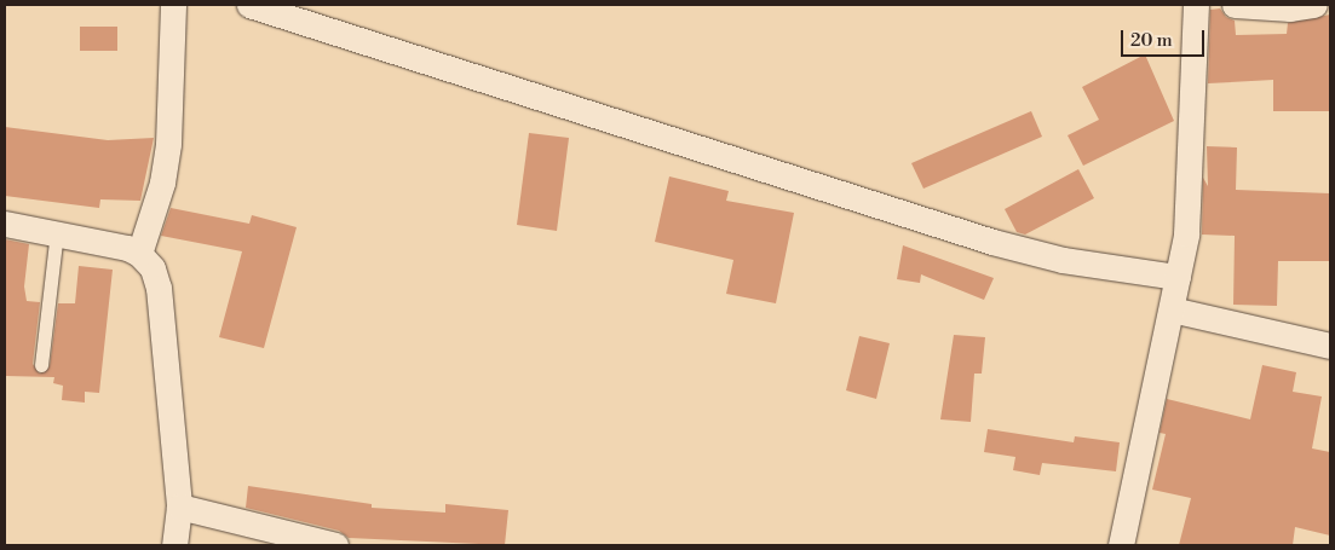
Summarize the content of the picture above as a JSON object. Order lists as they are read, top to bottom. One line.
{"scale_bar":"20 m"}
